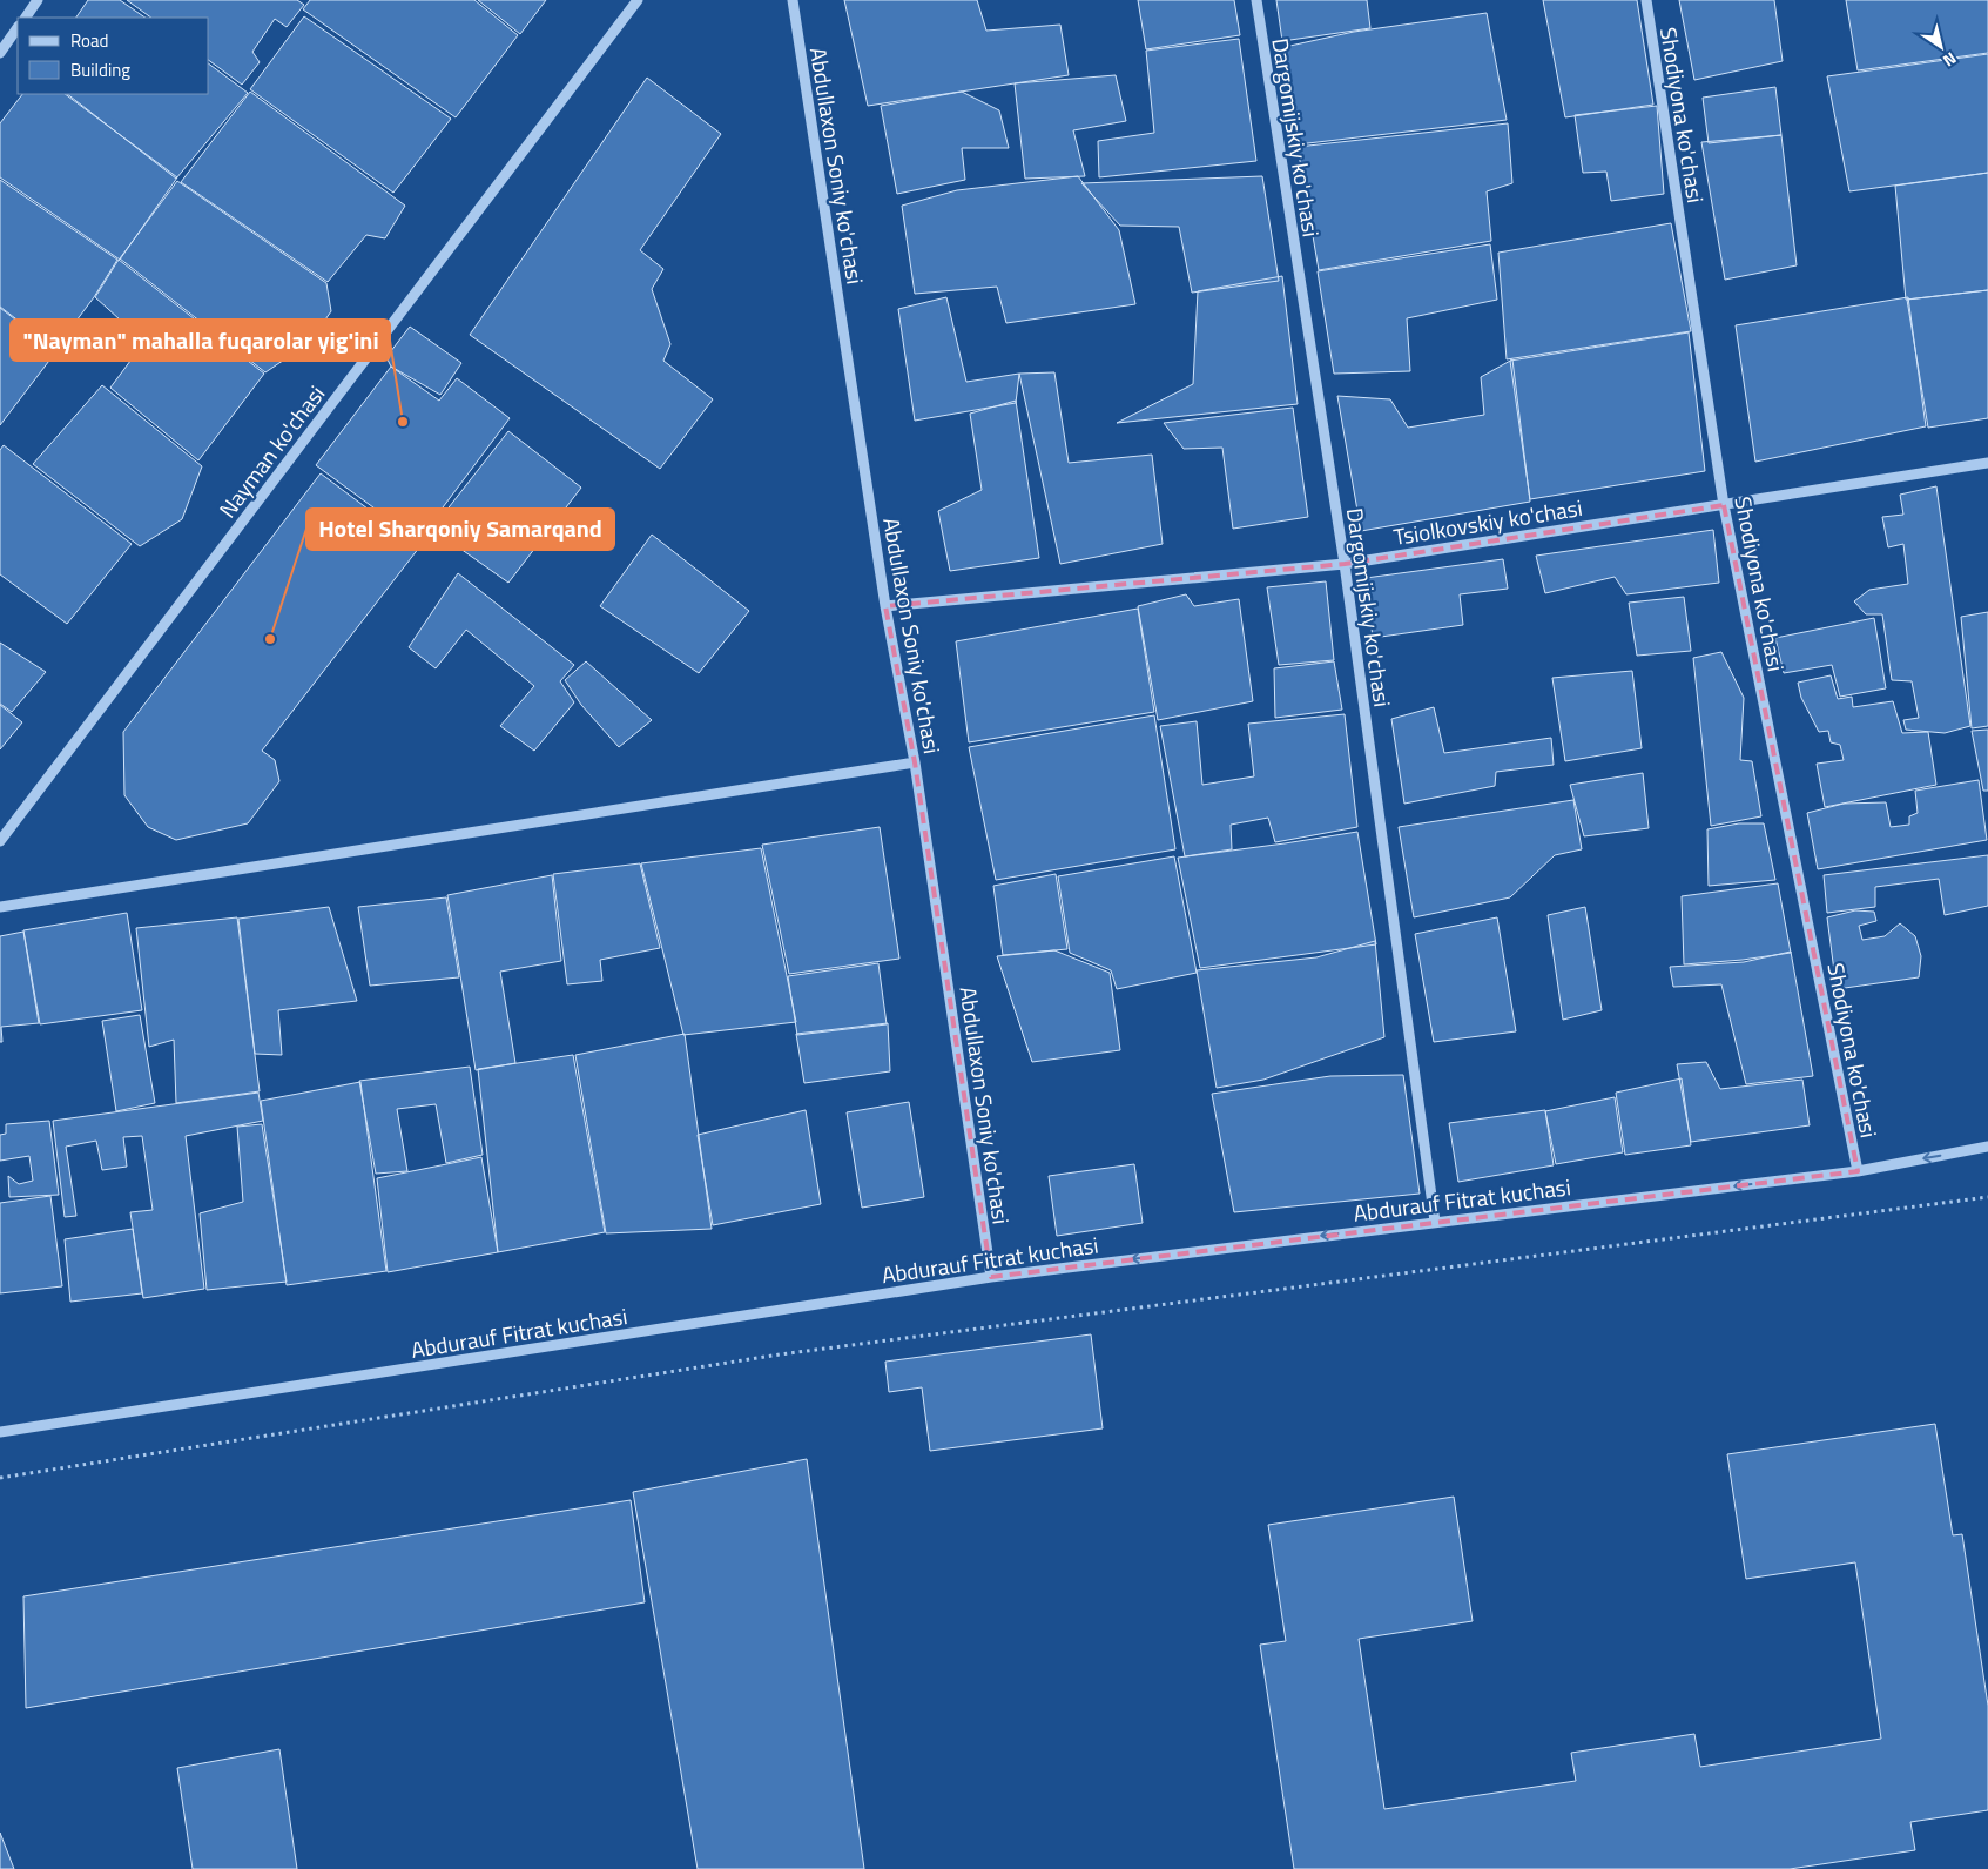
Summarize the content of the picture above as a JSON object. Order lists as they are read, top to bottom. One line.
{"streets":{"street":["Shodiyona ko'chasi","Dargomijskiy ko'chasi","Abdullaxon Soniy ko'chasi","Nayman ko'chasi","Tsiolkovskiy ko'chasi","Abdurauf Fitrat kuchasi"]},"crossings":[["Shodiyona ko'chasi","Tsiolkovskiy ko'chasi"],["Shodiyona ko'chasi","Abdurauf Fitrat kuchasi"],["Dargomijskiy ko'chasi","Tsiolkovskiy ko'chasi"],["Dargomijskiy ko'chasi","Abdurauf Fitrat kuchasi"],["Abdullaxon Soniy ko'chasi","Tsiolkovskiy ko'chasi"],["Abdullaxon Soniy ko'chasi","Abdurauf Fitrat kuchasi"]],"one_way":["Abdurauf Fitrat kuchasi"],"places":["\"Nayman\" mahalla fuqarolar yig'ini","Hotel Sharqoniy Samarqand"],"legend":["Road","Building"],"north":"bottom right"}
